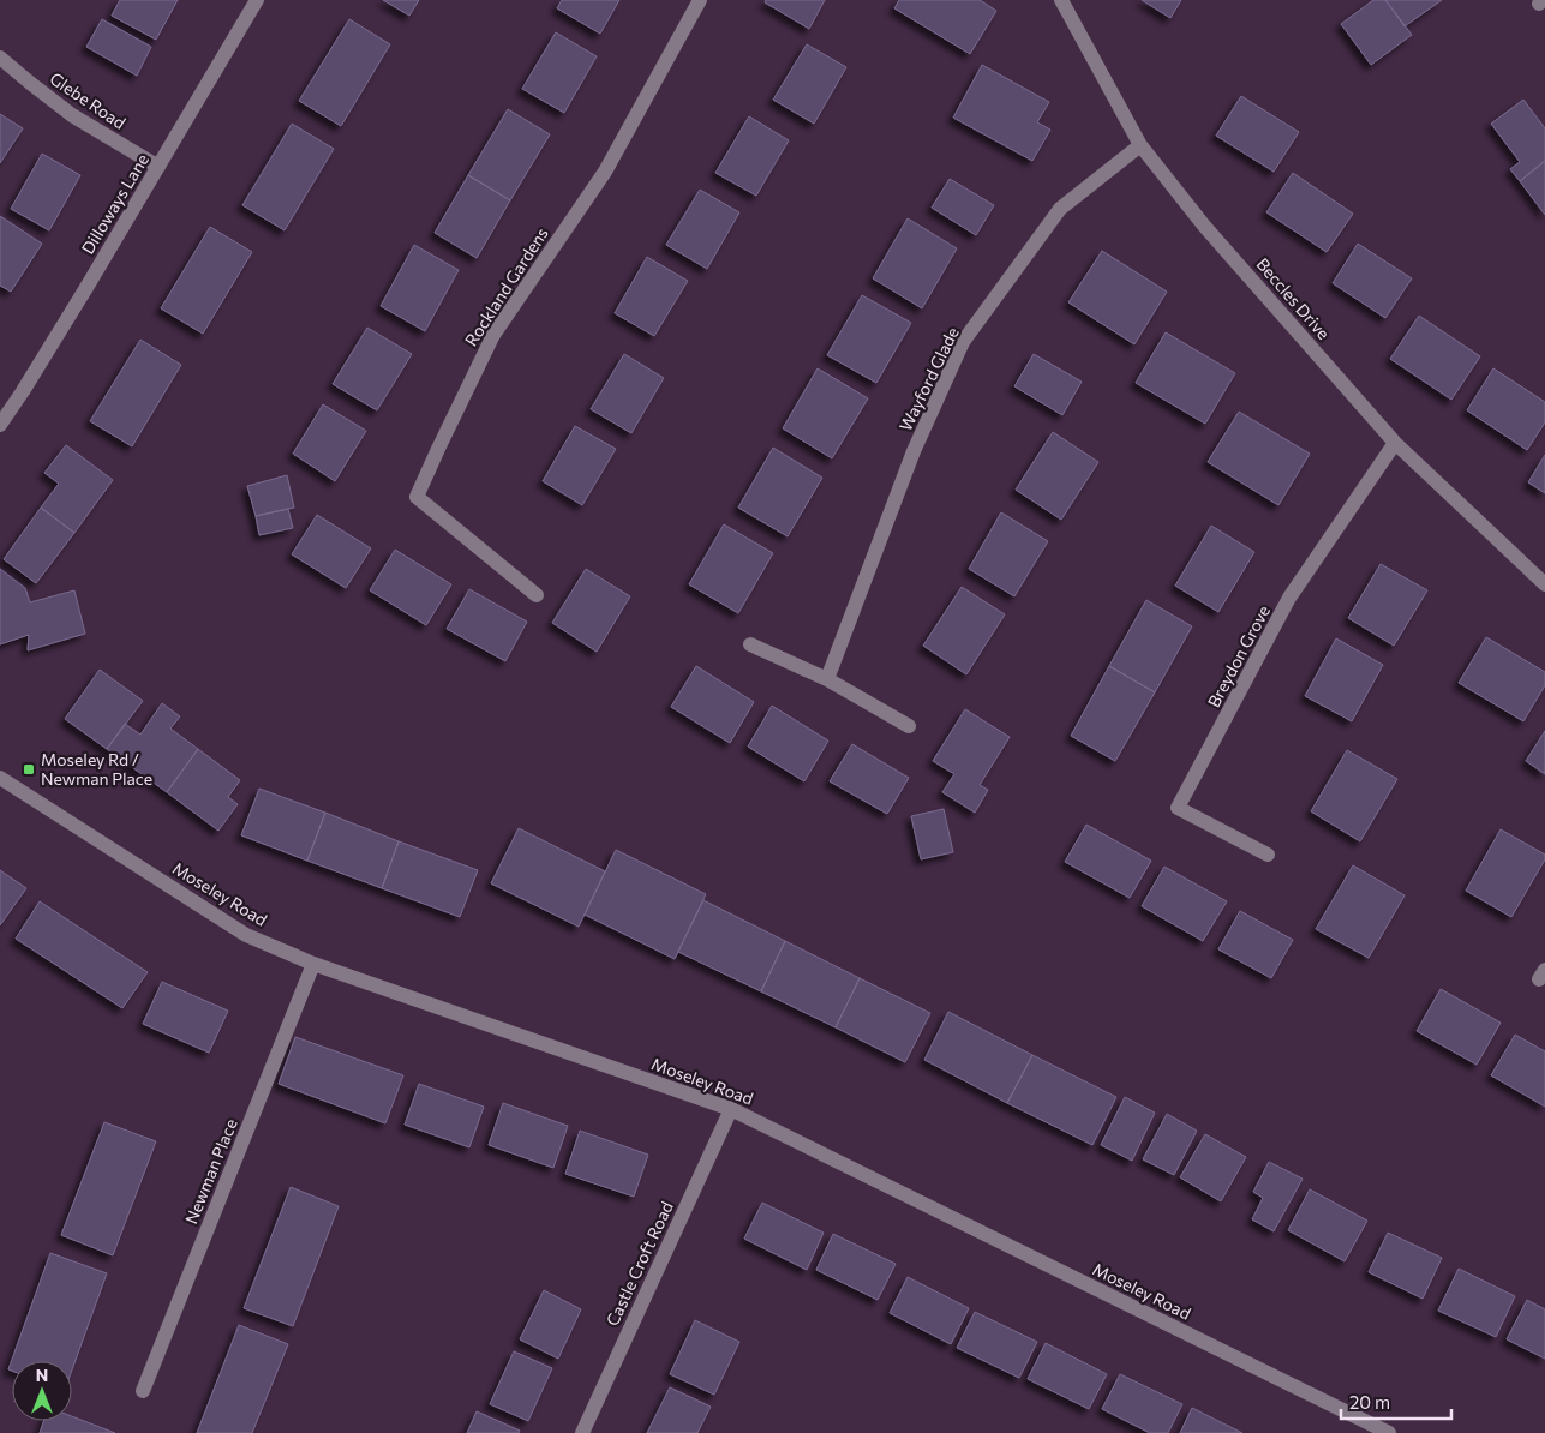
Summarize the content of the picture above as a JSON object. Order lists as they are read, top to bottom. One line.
{"streets":{"street":["Glebe Road","Dilloways Lane","Rockland Gardens","Beccles Drive","Wayford Glade","Breydon Grove","Moseley Road","Newman Place","Castle Croft Road"]},"crossings":[["Glebe Road","Dilloways Lane"],["Beccles Drive","Wayford Glade"],["Beccles Drive","Breydon Grove"],["Moseley Road","Newman Place"],["Moseley Road","Castle Croft Road"]],"places":{"transit":["Moseley Rd / Newman Place"]},"scale_bar":"20 m","north":"top"}
